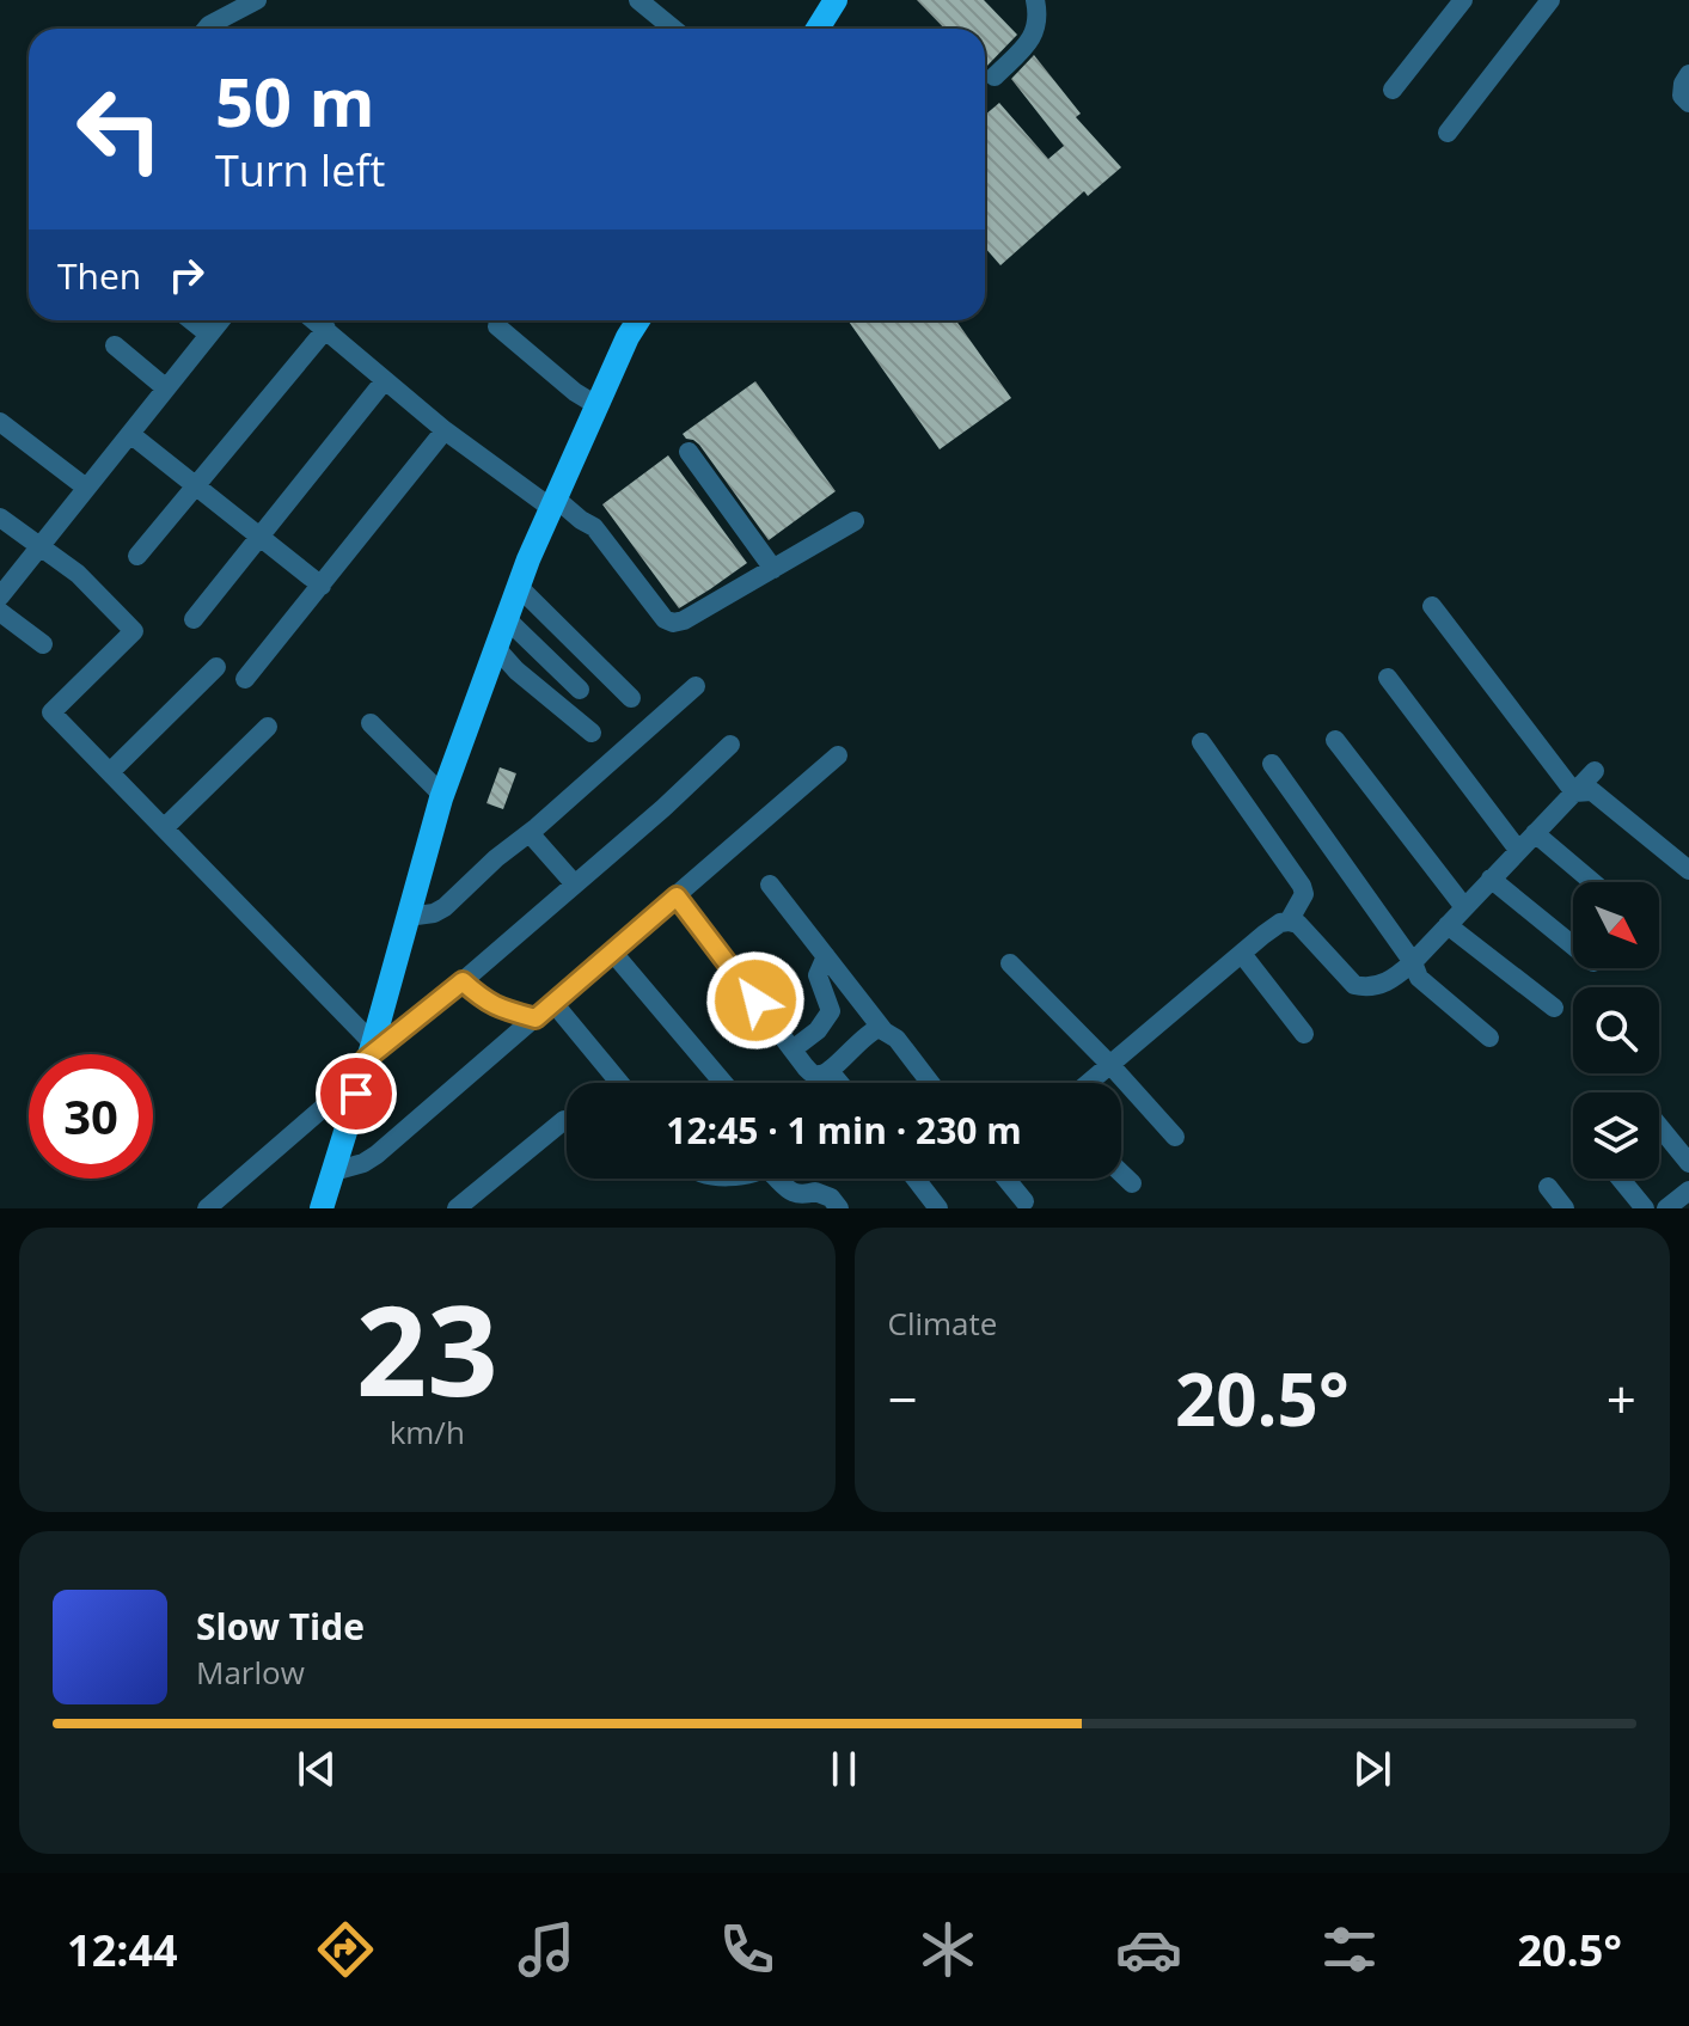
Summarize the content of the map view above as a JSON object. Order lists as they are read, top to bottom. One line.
{"north":"bottom right","page":{"turn":["50 m","Turn left"],"then":"Then","limit":"30","trip":"12:45 · 1 min · 230 m","tile":[["23","km/h"],"Climate"],"heat":["−","20.5°","+"],"song":["Slow Tide","Marlow"],"tabs":["12:44","20.5°"]}}
